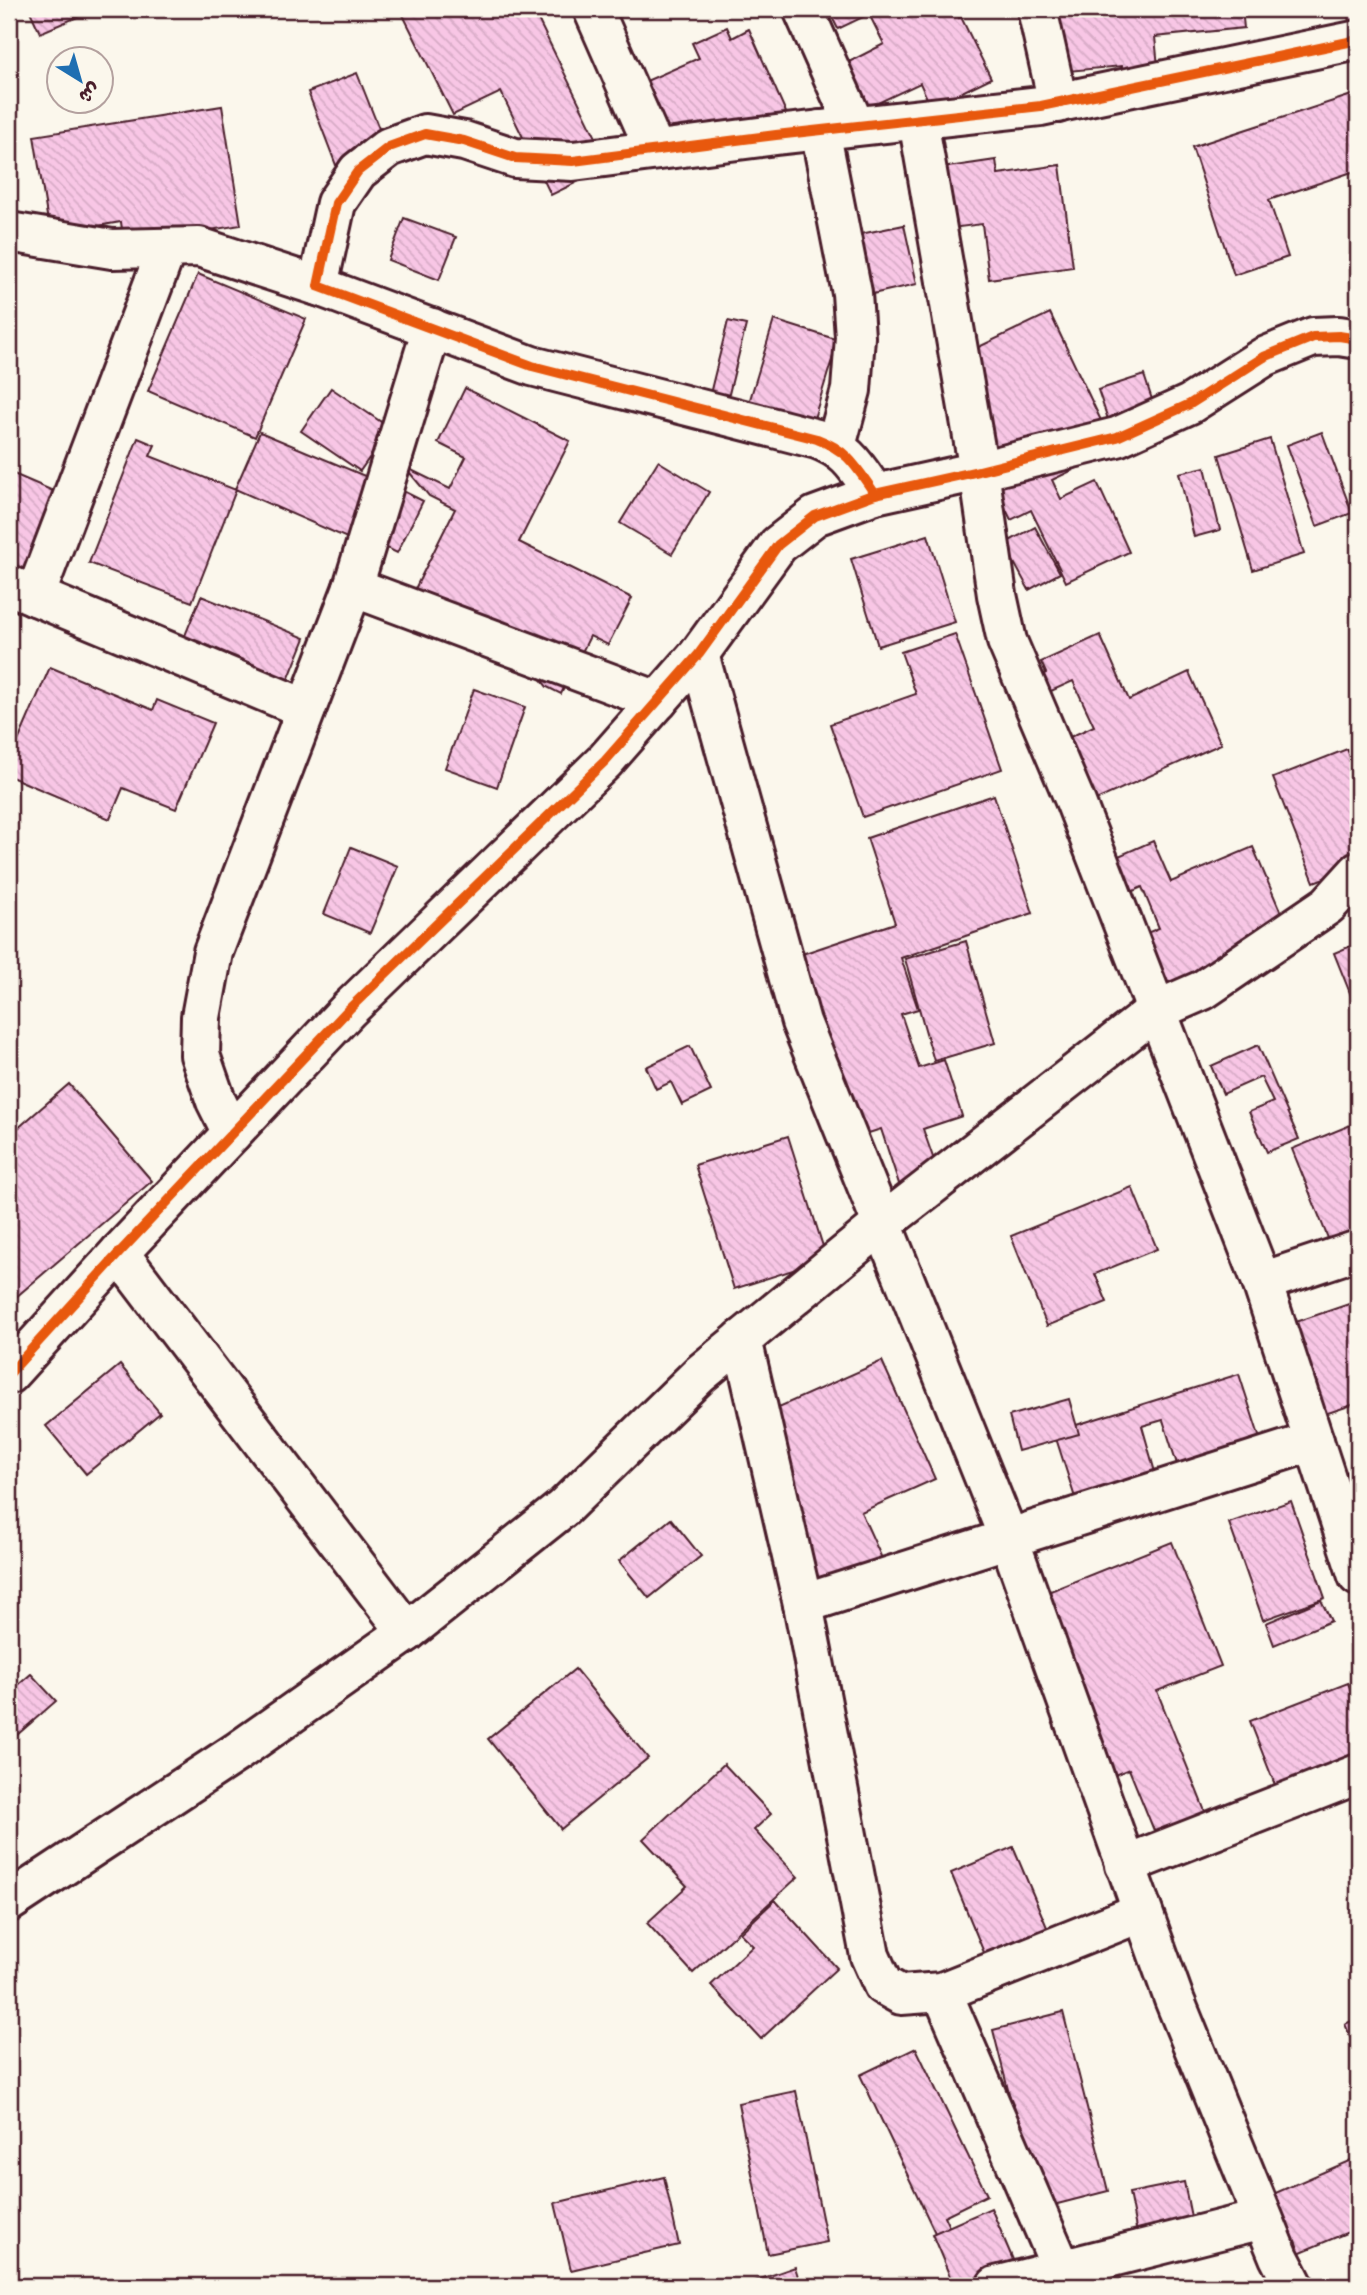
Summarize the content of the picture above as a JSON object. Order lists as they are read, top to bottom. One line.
{"north":"bottom right"}
